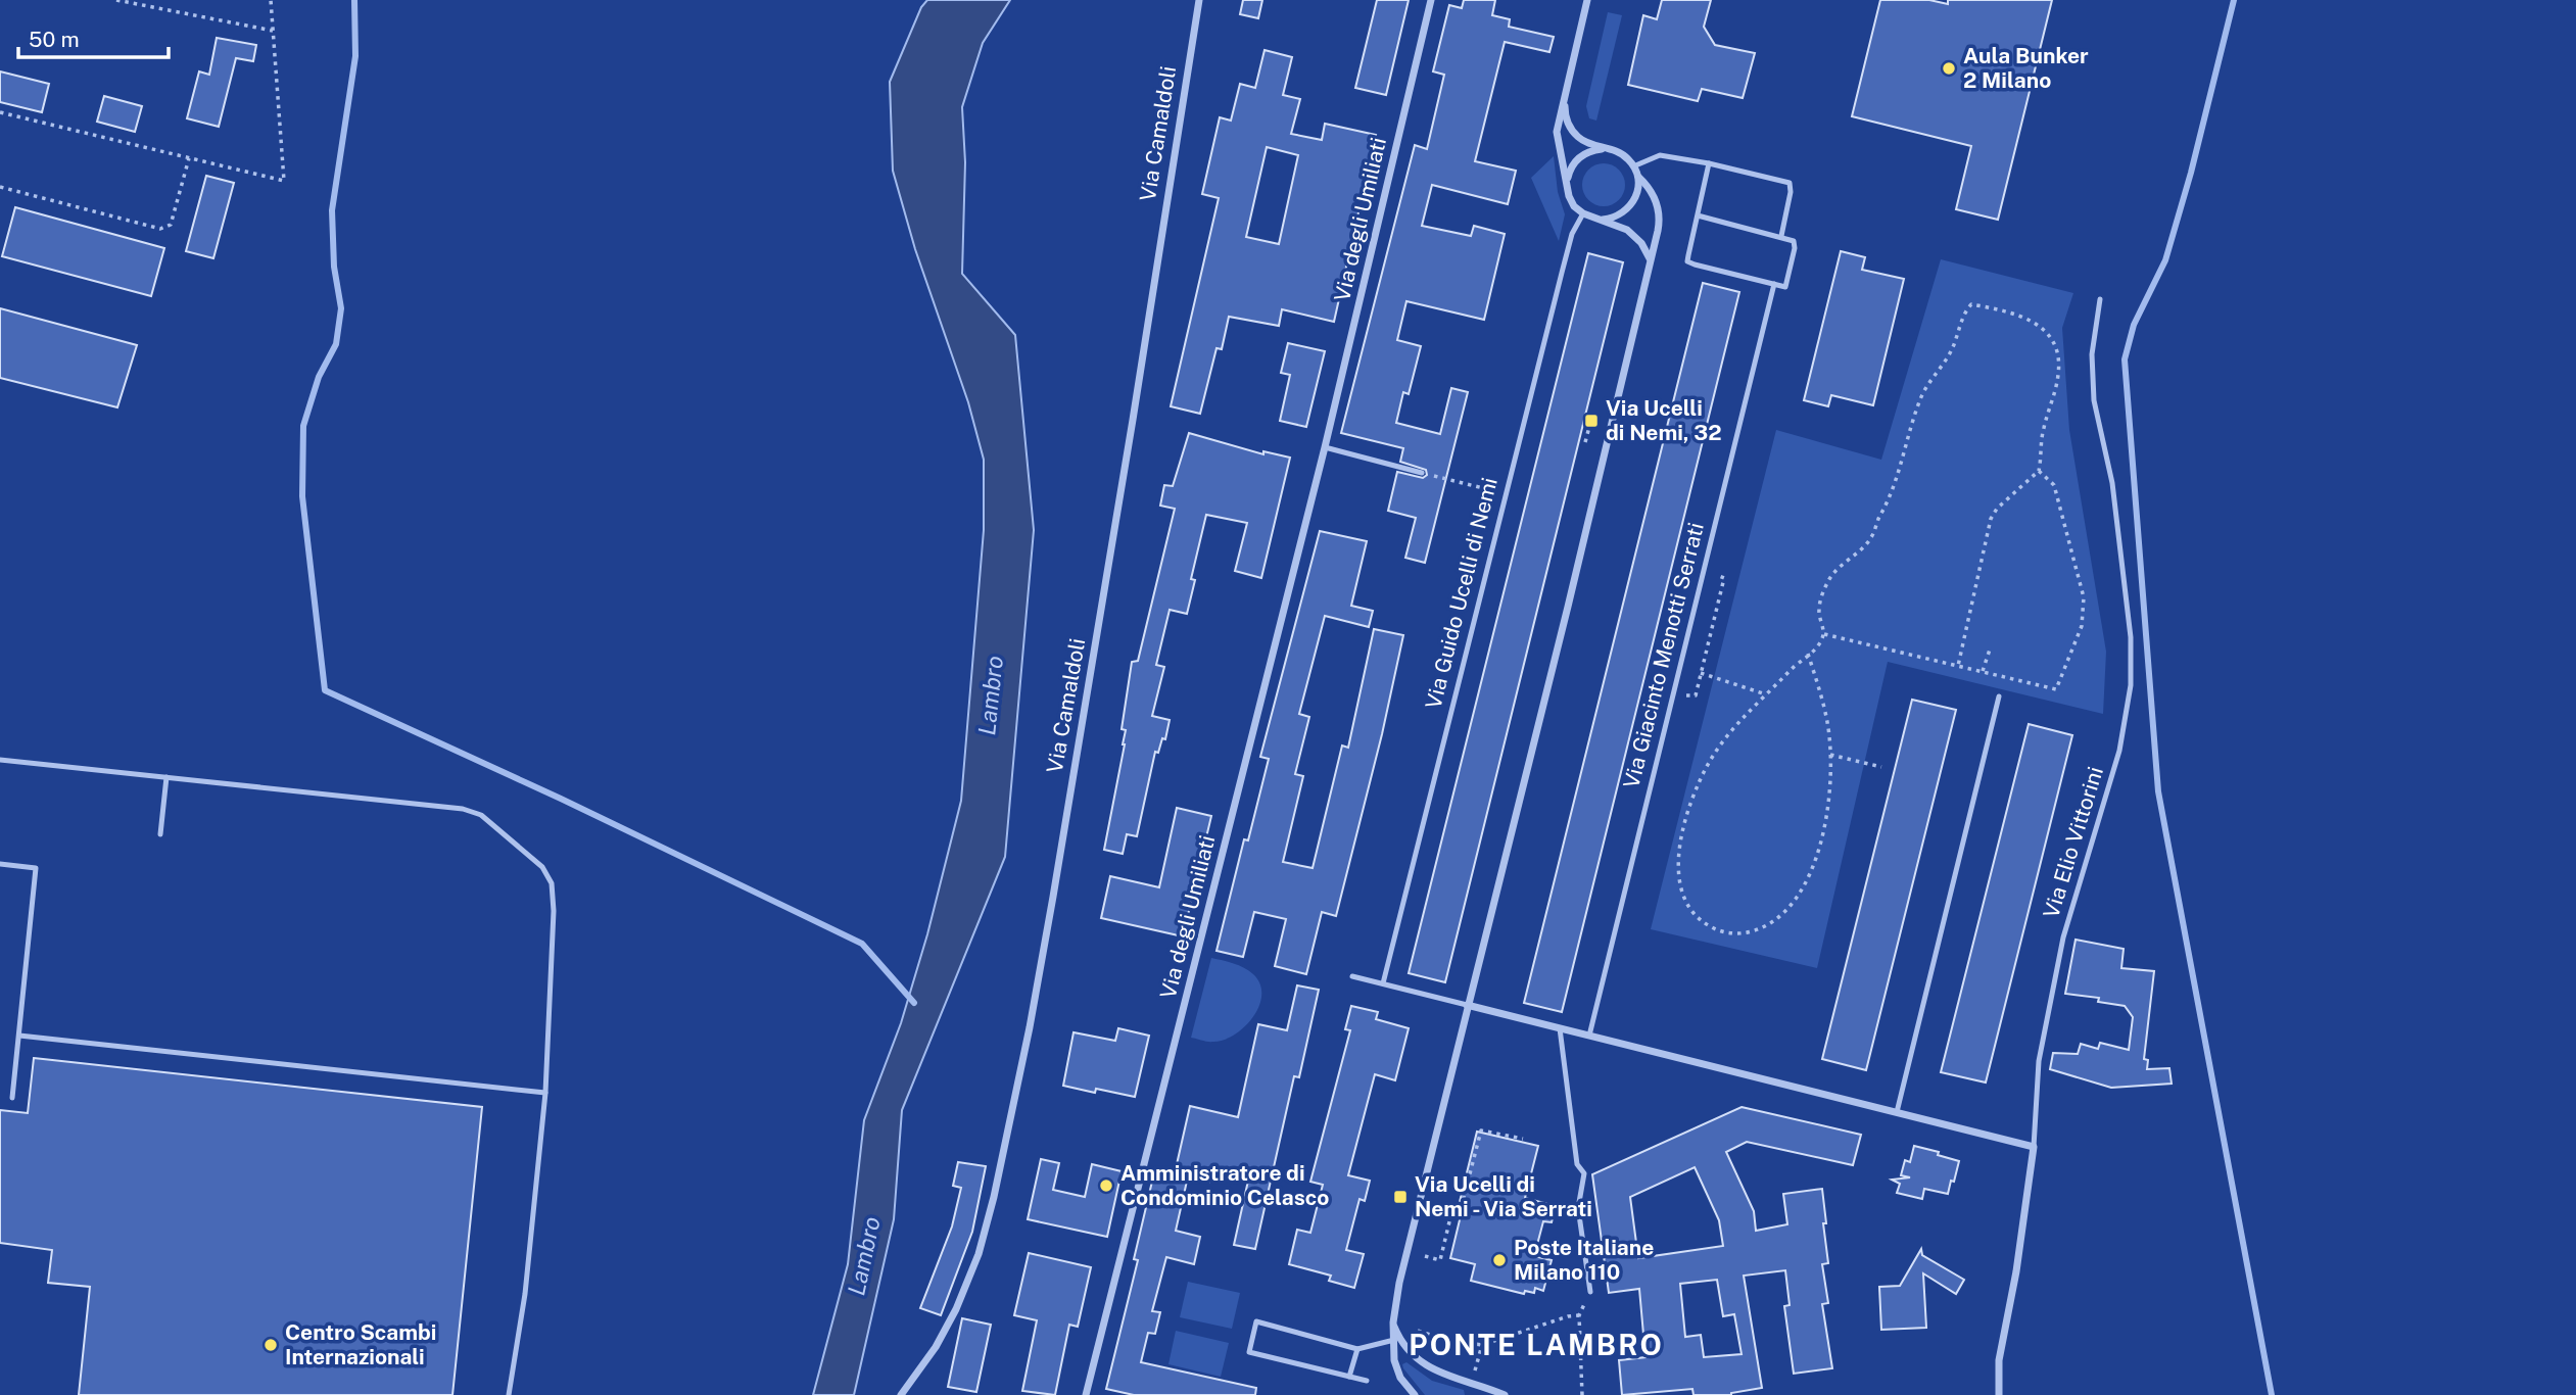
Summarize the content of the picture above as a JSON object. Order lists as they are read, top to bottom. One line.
{"streets":{"street":["Via Camaldoli","Via degli Umiliati","Via Elio Vittorini"],"lane":["Via Guido Ucelli di Nemi","Via Giacinto Menotti Serrati"]},"districts":["PONTE LAMBRO"],"water":["Lambro"],"places":{"other":["Aula Bunker 2 Milano","Amministratore di Condominio Celasco","Poste Italiane Milano 110","Centro Scambi Internazionali"],"transit":["Via Ucelli di Nemi, 32","Via Ucelli di Nemi - Via Serrati"]},"scale_bar":"50 m"}
